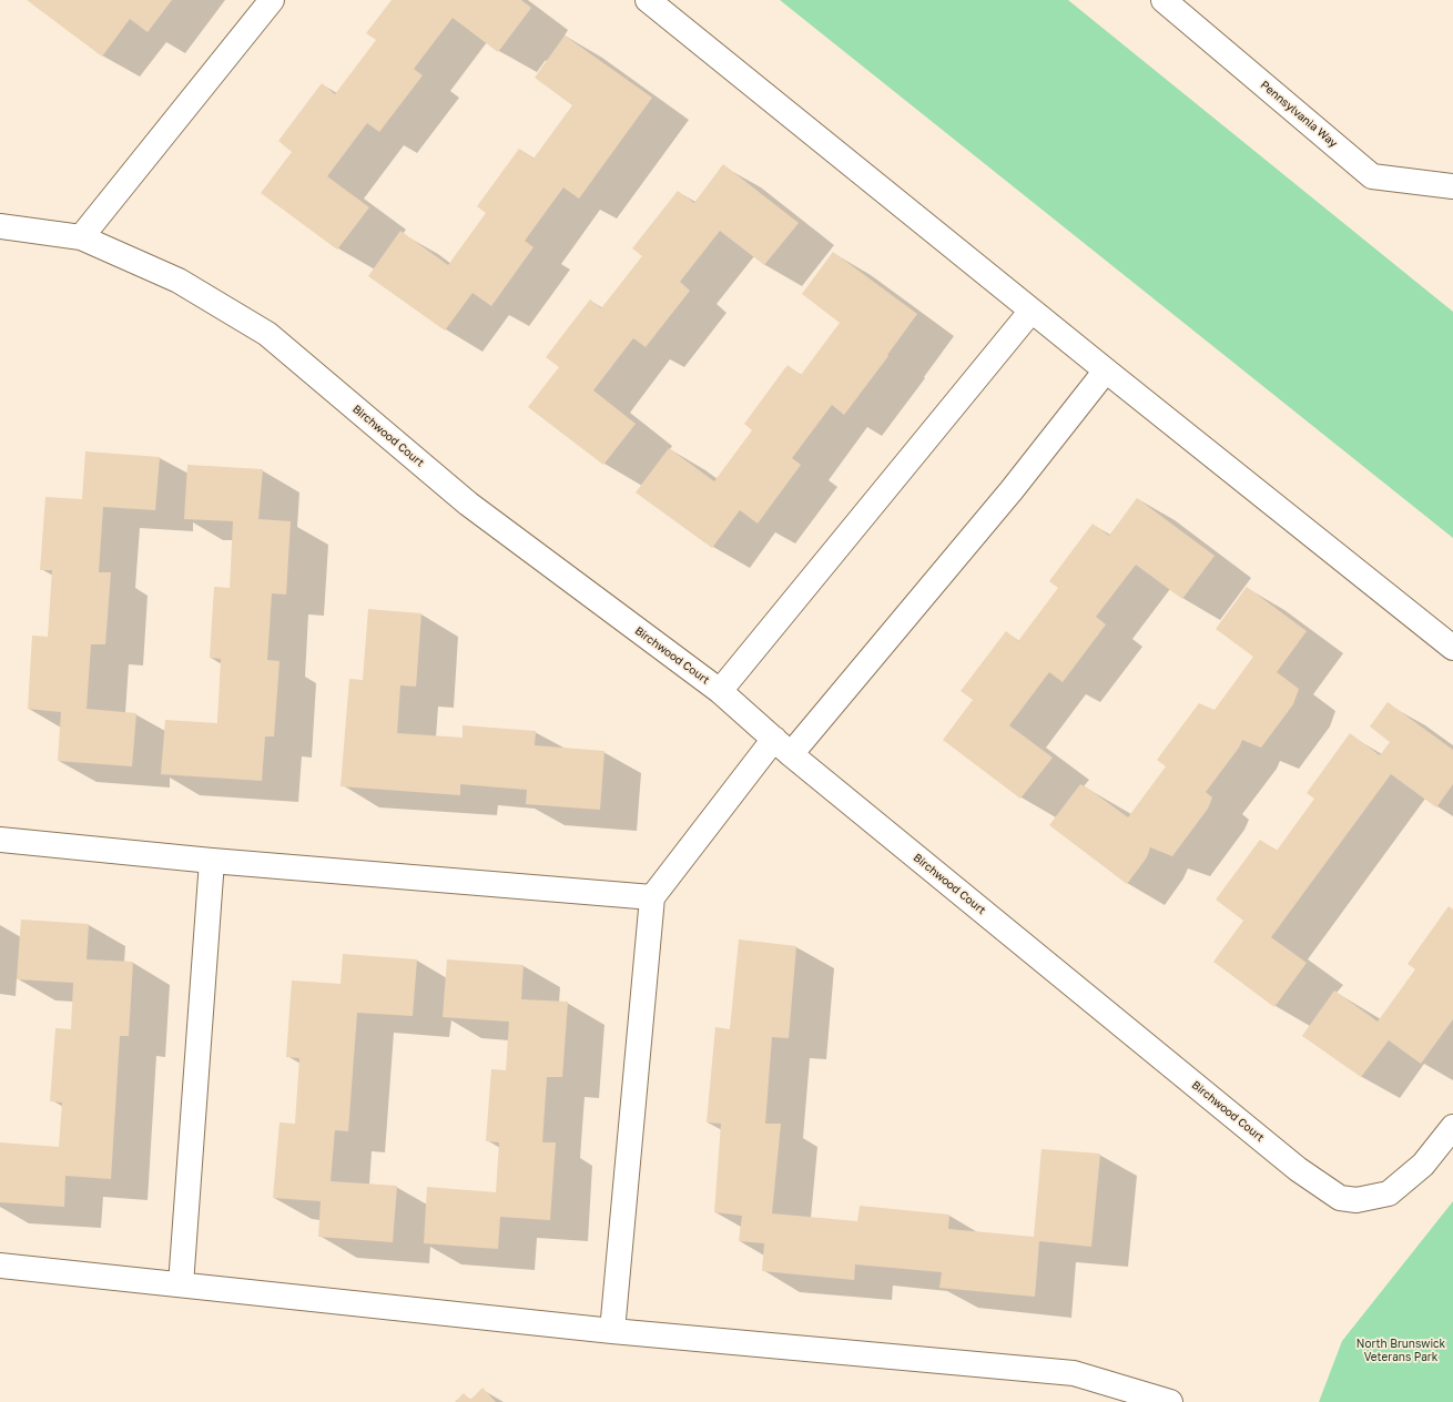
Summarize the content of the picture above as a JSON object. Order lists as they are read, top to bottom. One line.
{"streets":{"street":["Pennsylvania Way","Birchwood Court"]},"parks":["North Brunswick Veterans Park"]}
